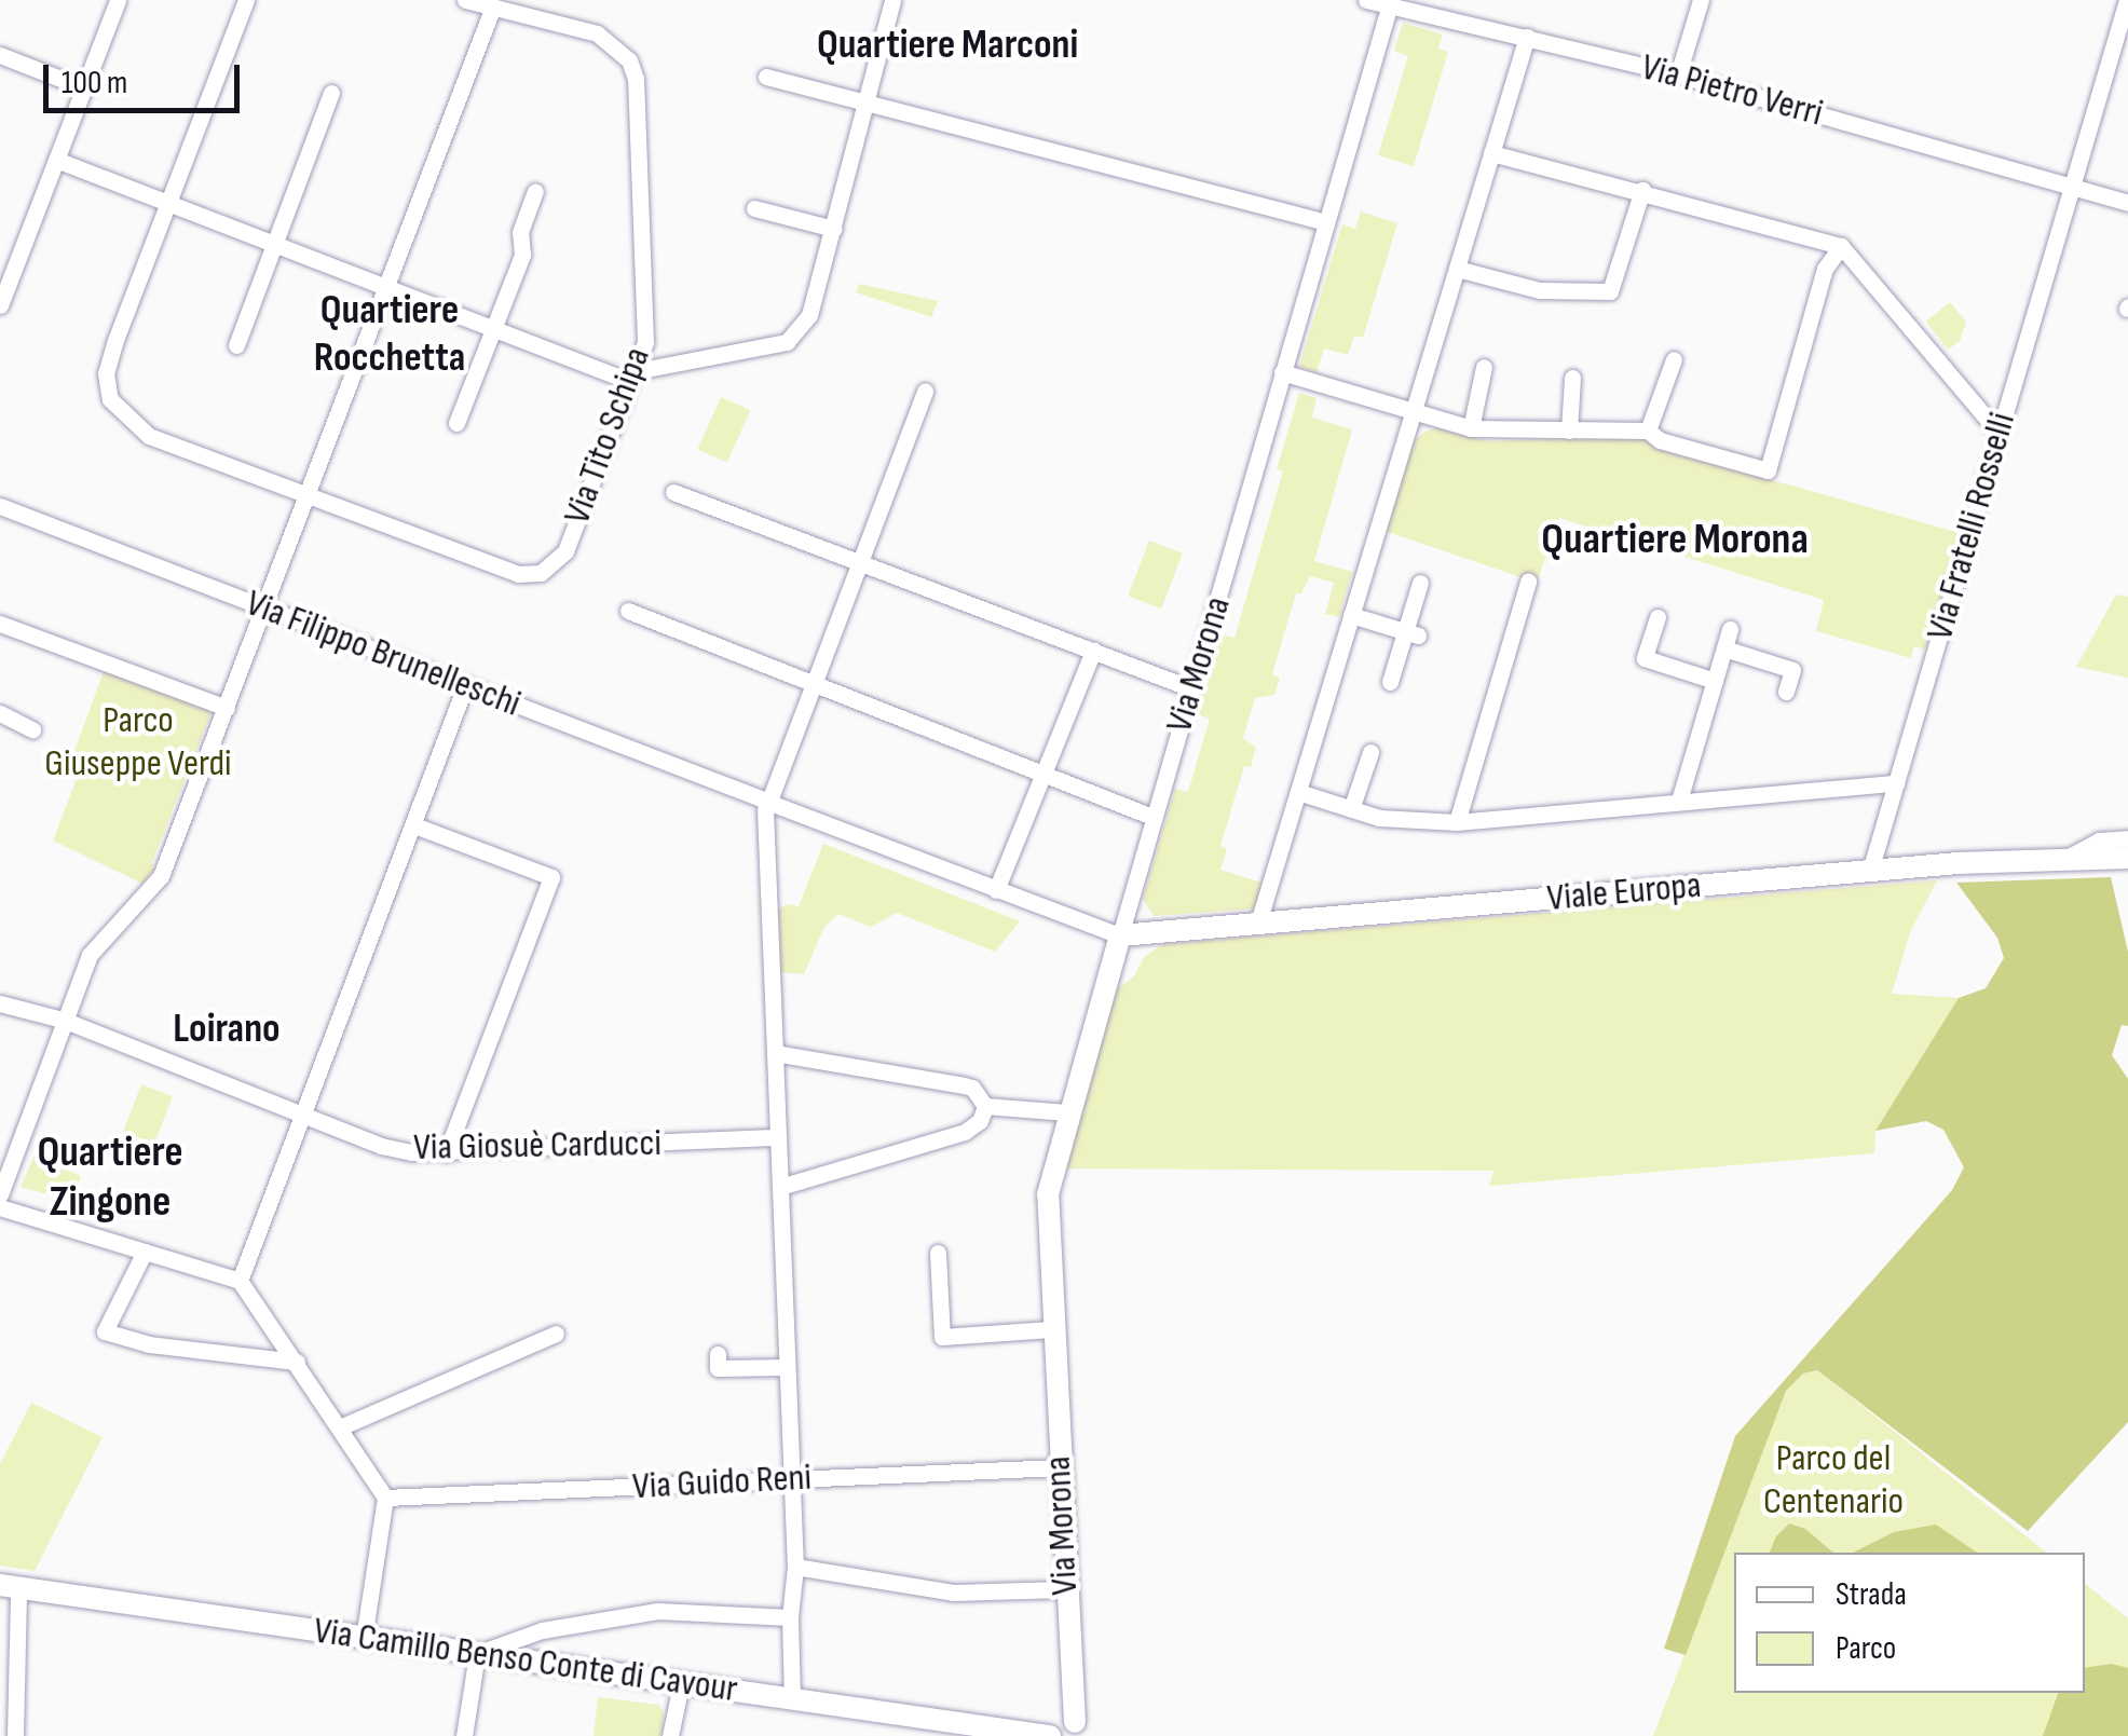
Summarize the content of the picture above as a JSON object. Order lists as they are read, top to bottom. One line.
{"streets":{"main road":["Via Morona","Viale Europa","Via Camillo Benso Conte di Cavour"],"street":["Via Pietro Verri","Via Tito Schipa","Via Fratelli Rosselli","Via Filippo Brunelleschi","Via Giosuè Carducci","Via Guido Reni"]},"crossings":[["Via Pietro Verri","Via Fratelli Rosselli"],["Via Pietro Verri","Via Morona"],["Via Fratelli Rosselli","Viale Europa"],["Via Filippo Brunelleschi","Via Morona"],["Via Filippo Brunelleschi","Viale Europa"],["Via Morona","Viale Europa"],["Via Morona","Via Guido Reni"]],"districts":["Quartiere Marconi","Quartiere Rocchetta","Quartiere Morona","Loirano","Quartiere Zingone"],"parks":["Parco Giuseppe Verdi","Parco del Centenario"],"legend":["Strada","Parco"],"scale_bar":"100 m"}
